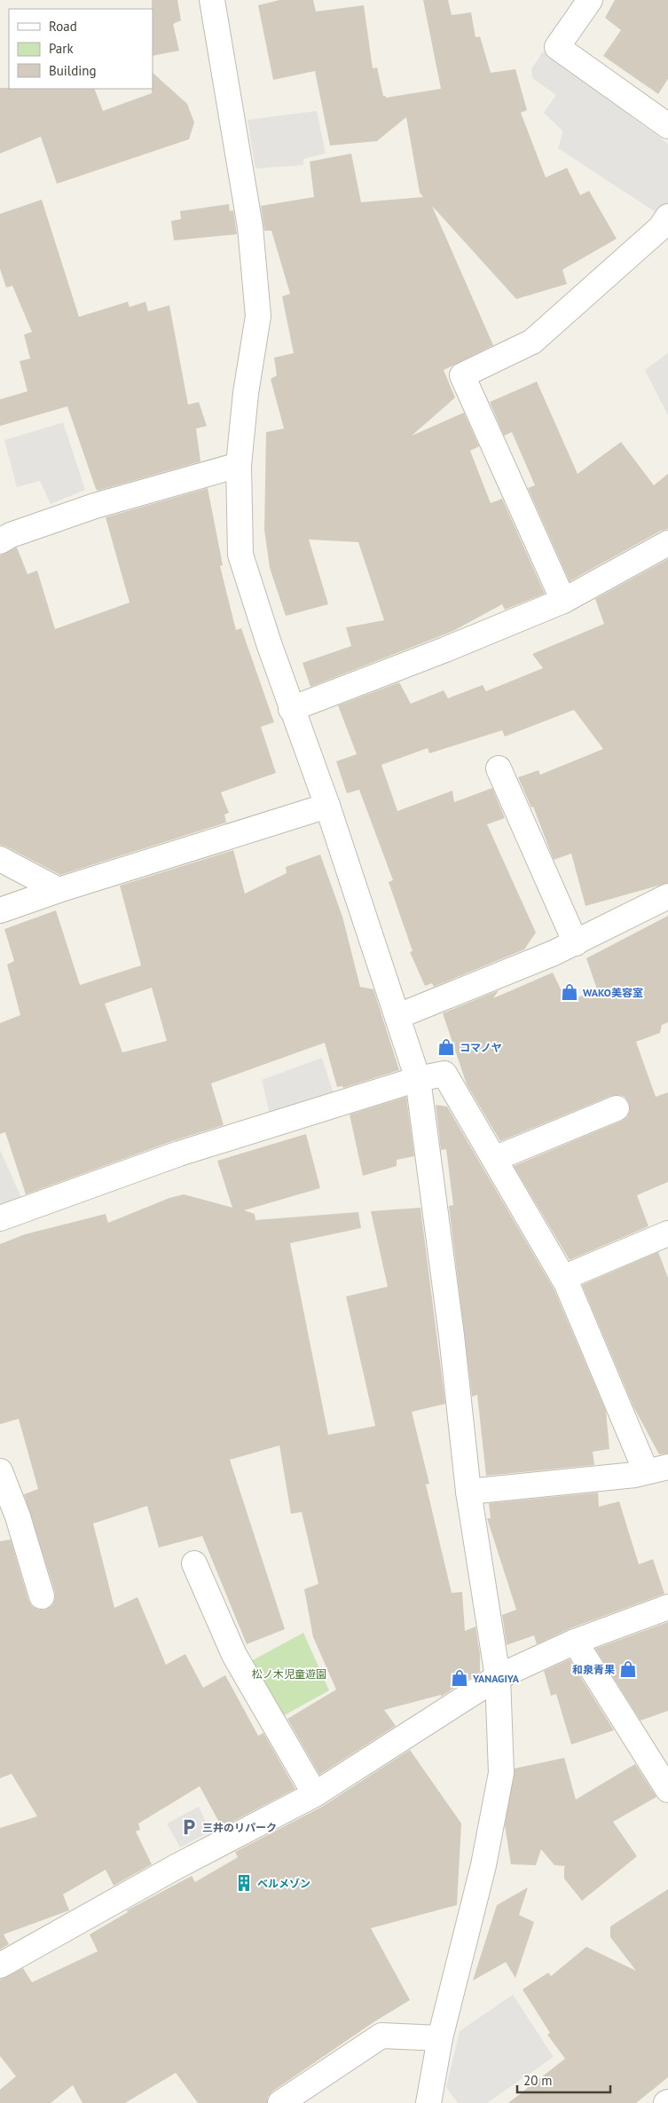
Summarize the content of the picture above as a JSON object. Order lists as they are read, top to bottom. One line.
{"parks":["松ノ木児童遊園"],"places":{"shop":["WAKO美容室","コマノヤ","和泉青果","YANAGIYA"],"parking":["三井のリパーク"],"building":["ベルメゾン"]},"legend":["Road","Park","Building"],"scale_bar":"20 m"}
